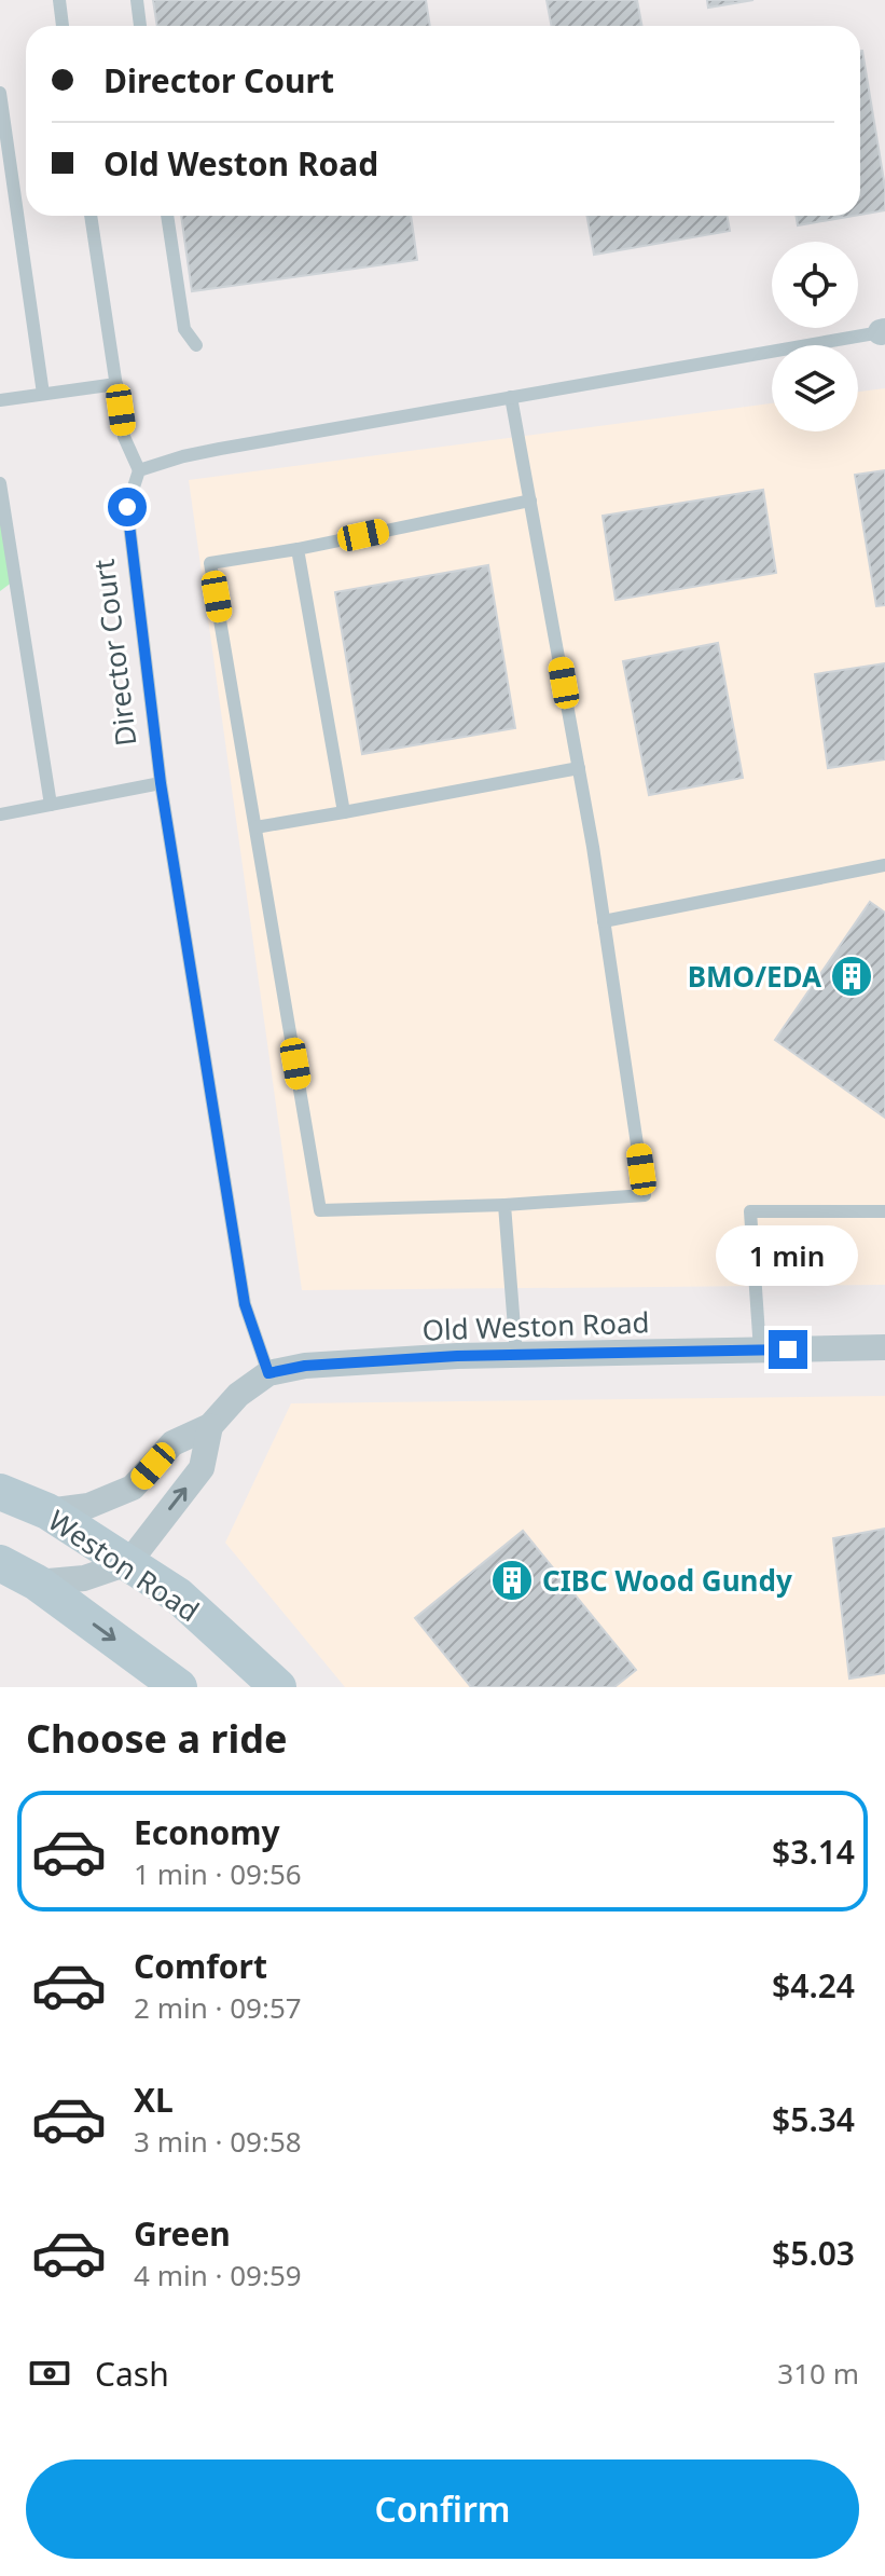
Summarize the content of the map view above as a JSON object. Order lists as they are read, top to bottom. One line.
{"streets":{"main road":["Weston Road"],"street":["Old Weston Road"],"lane":["Director Court"]},"crossings":[["Director Court","Old Weston Road"],["Old Weston Road","Weston Road"]],"places":{"building":["BMO/EDA","CIBC Wood Gundy"]},"page":{"banner":["Director Court","Old Weston Road"],"bubble":"1 min","heading":"Choose a ride","list":[{"name":"Economy","note":"1 min · 09:56","value":"$3.14"},{"name":"Comfort","note":"2 min · 09:57","value":"$4.24"},{"name":"XL","note":"3 min · 09:58","value":"$5.34"},{"name":"Green","note":"4 min · 09:59","value":"$5.03"}],"pay":["Cash","310 m"],"buttons":"Confirm"}}
